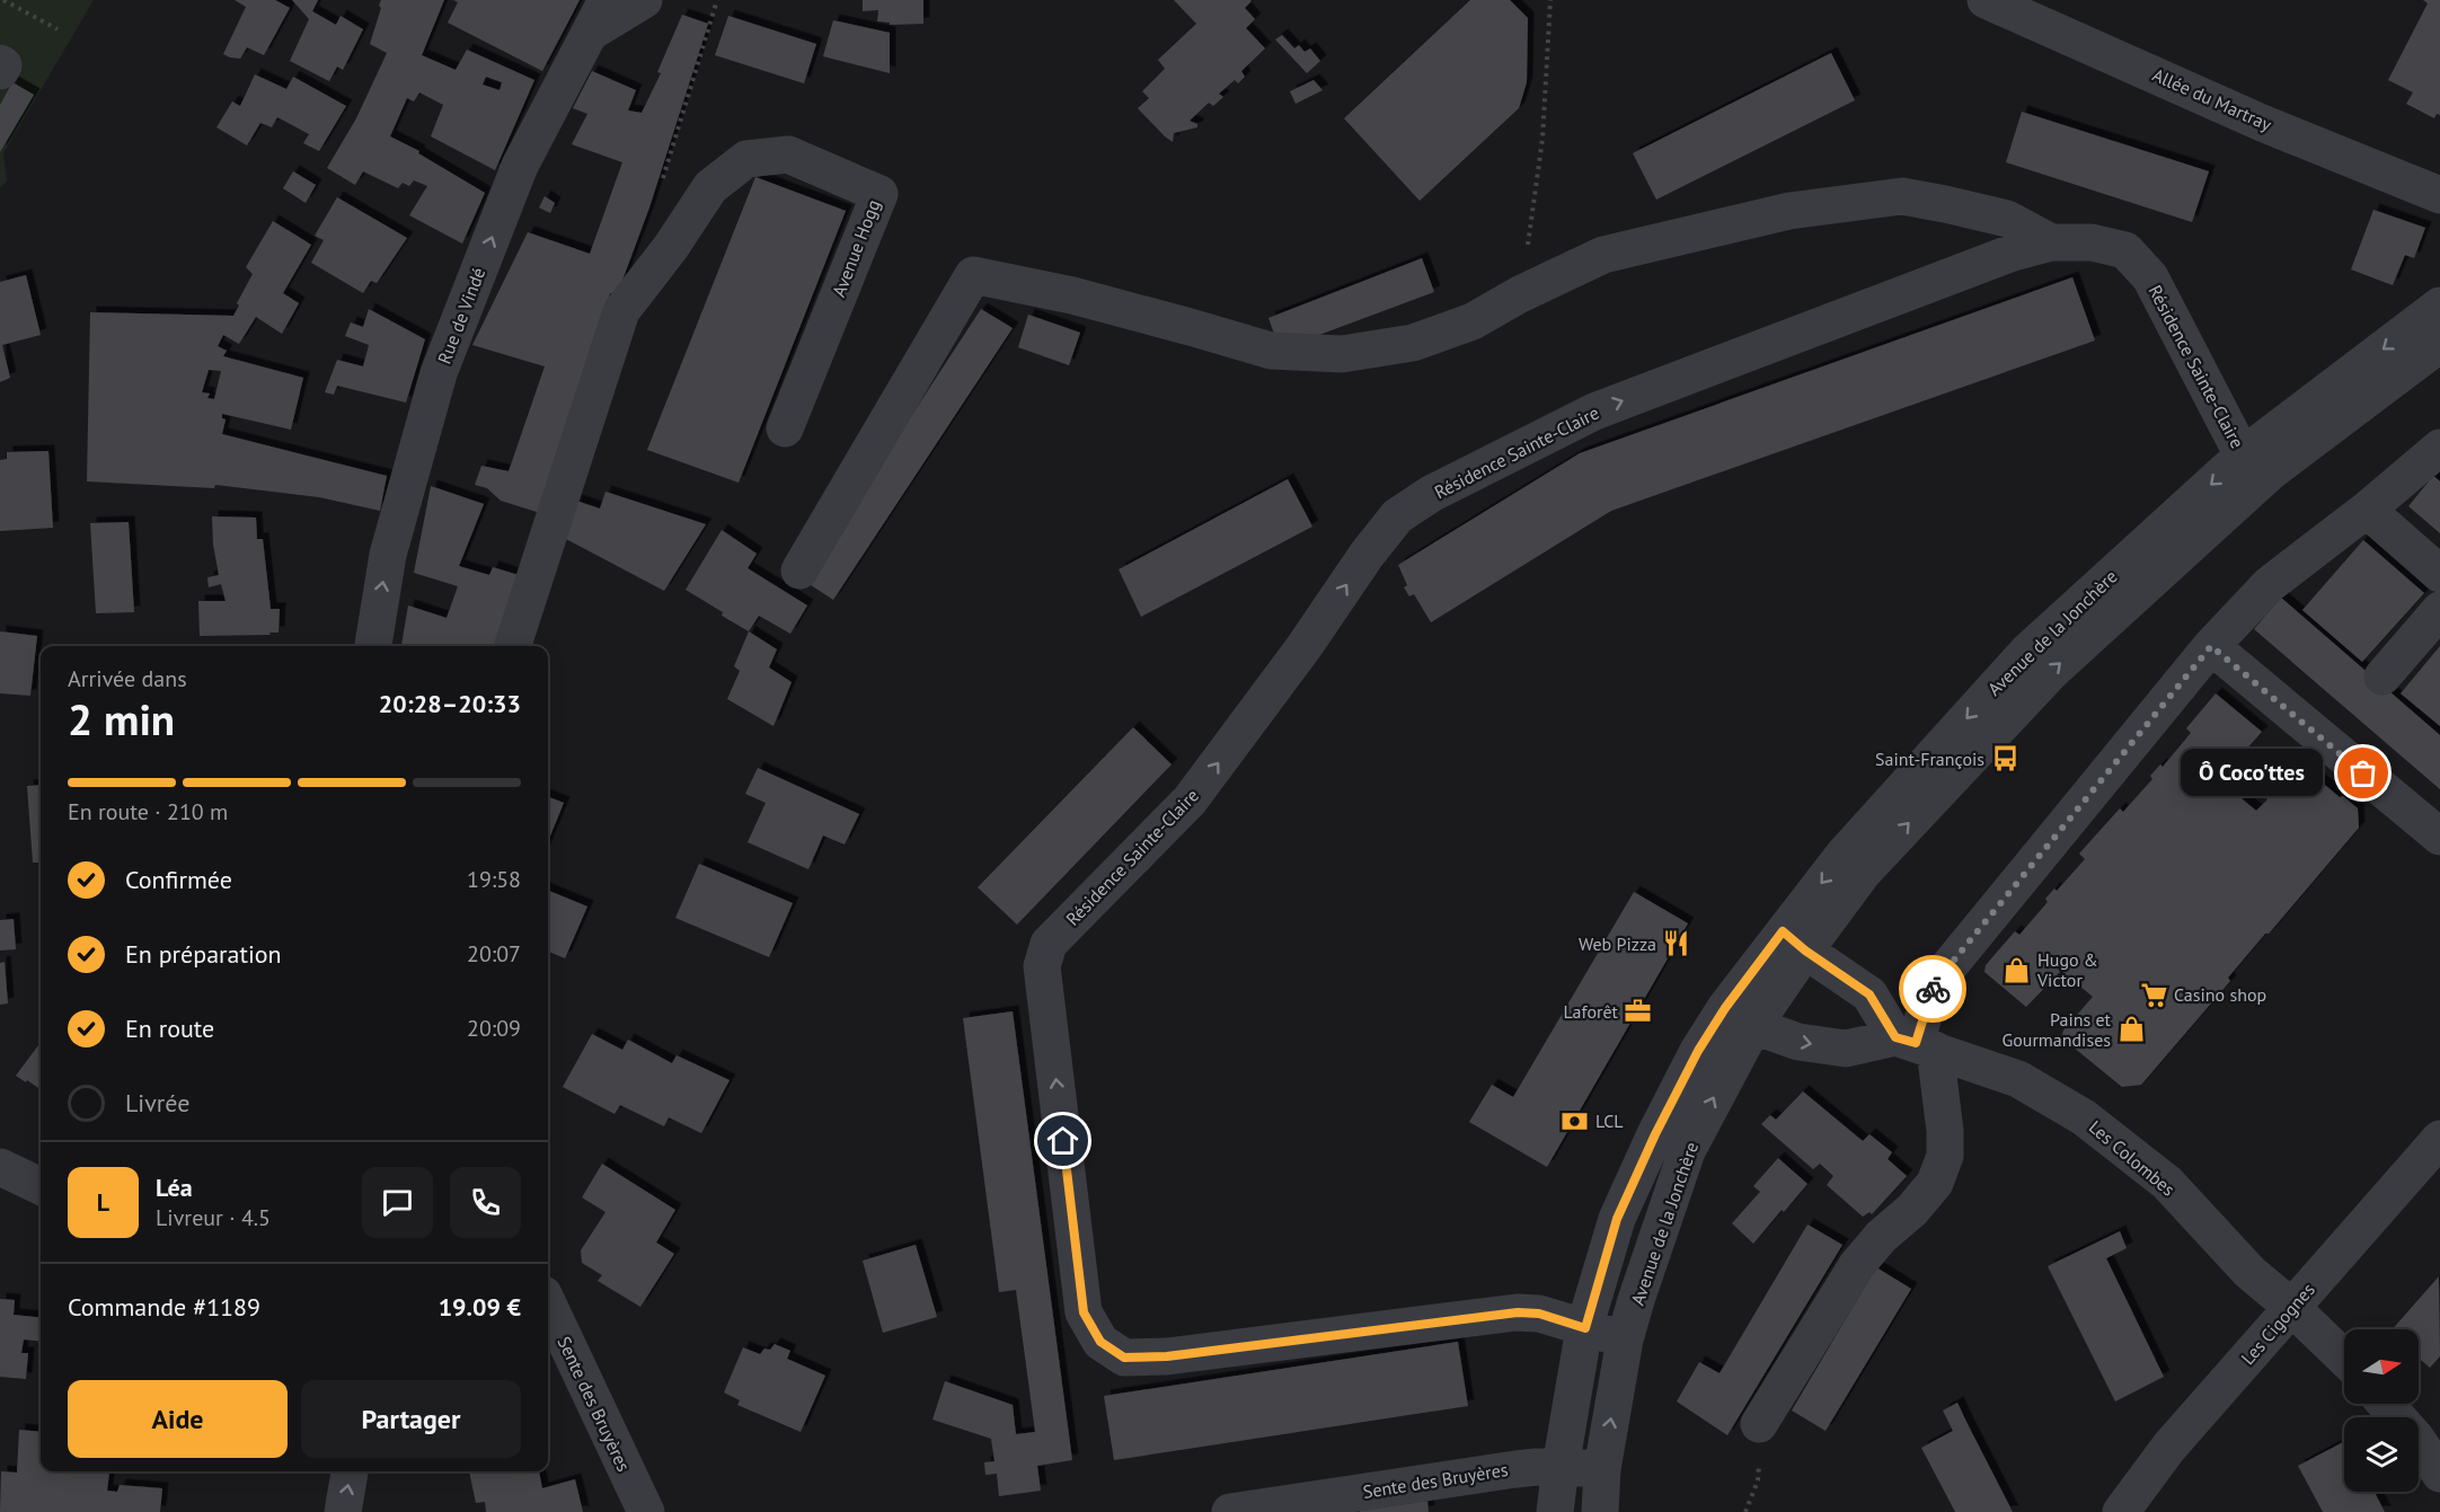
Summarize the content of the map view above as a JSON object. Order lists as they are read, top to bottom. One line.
{"streets":{"street":["Allée du Martray","Avenue Hogg","Rue de Vindé","Résidence Sainte-Claire","Avenue de la Jonchère","Les Colombes","Les Cigognes","Sente des Bruyères"]},"crossings":[["Résidence Sainte-Claire","Avenue de la Jonchère"],["Avenue de la Jonchère","Sente des Bruyères"],["Les Colombes","Les Cigognes"]],"one_way":["Rue de Vindé"],"places":{"bus stop":["Saint-François"],"other":["Ô Coco'ttes"],"restaurant":["Web Pizza"],"shop":["Hugo & Victor","Pains et Gourmandises"],"supermarket":["Casino shop"],"office":["Laforêt"],"bank":["LCL"]},"north":"right","page":{"heading":["2 min","Arrivée dans","20:28–20:33"],"panel":["Léa","Livreur · 4.5","Commande #1189","19.09 €"],"bubble":"Ô Coco'ttes","bar":"En route · 210 m","list":[["Confirmée","19:58"],["En préparation","20:07"],["En route","20:09"],"Livrée"],"round":"L","buttons":["Aide","Partager"]}}
